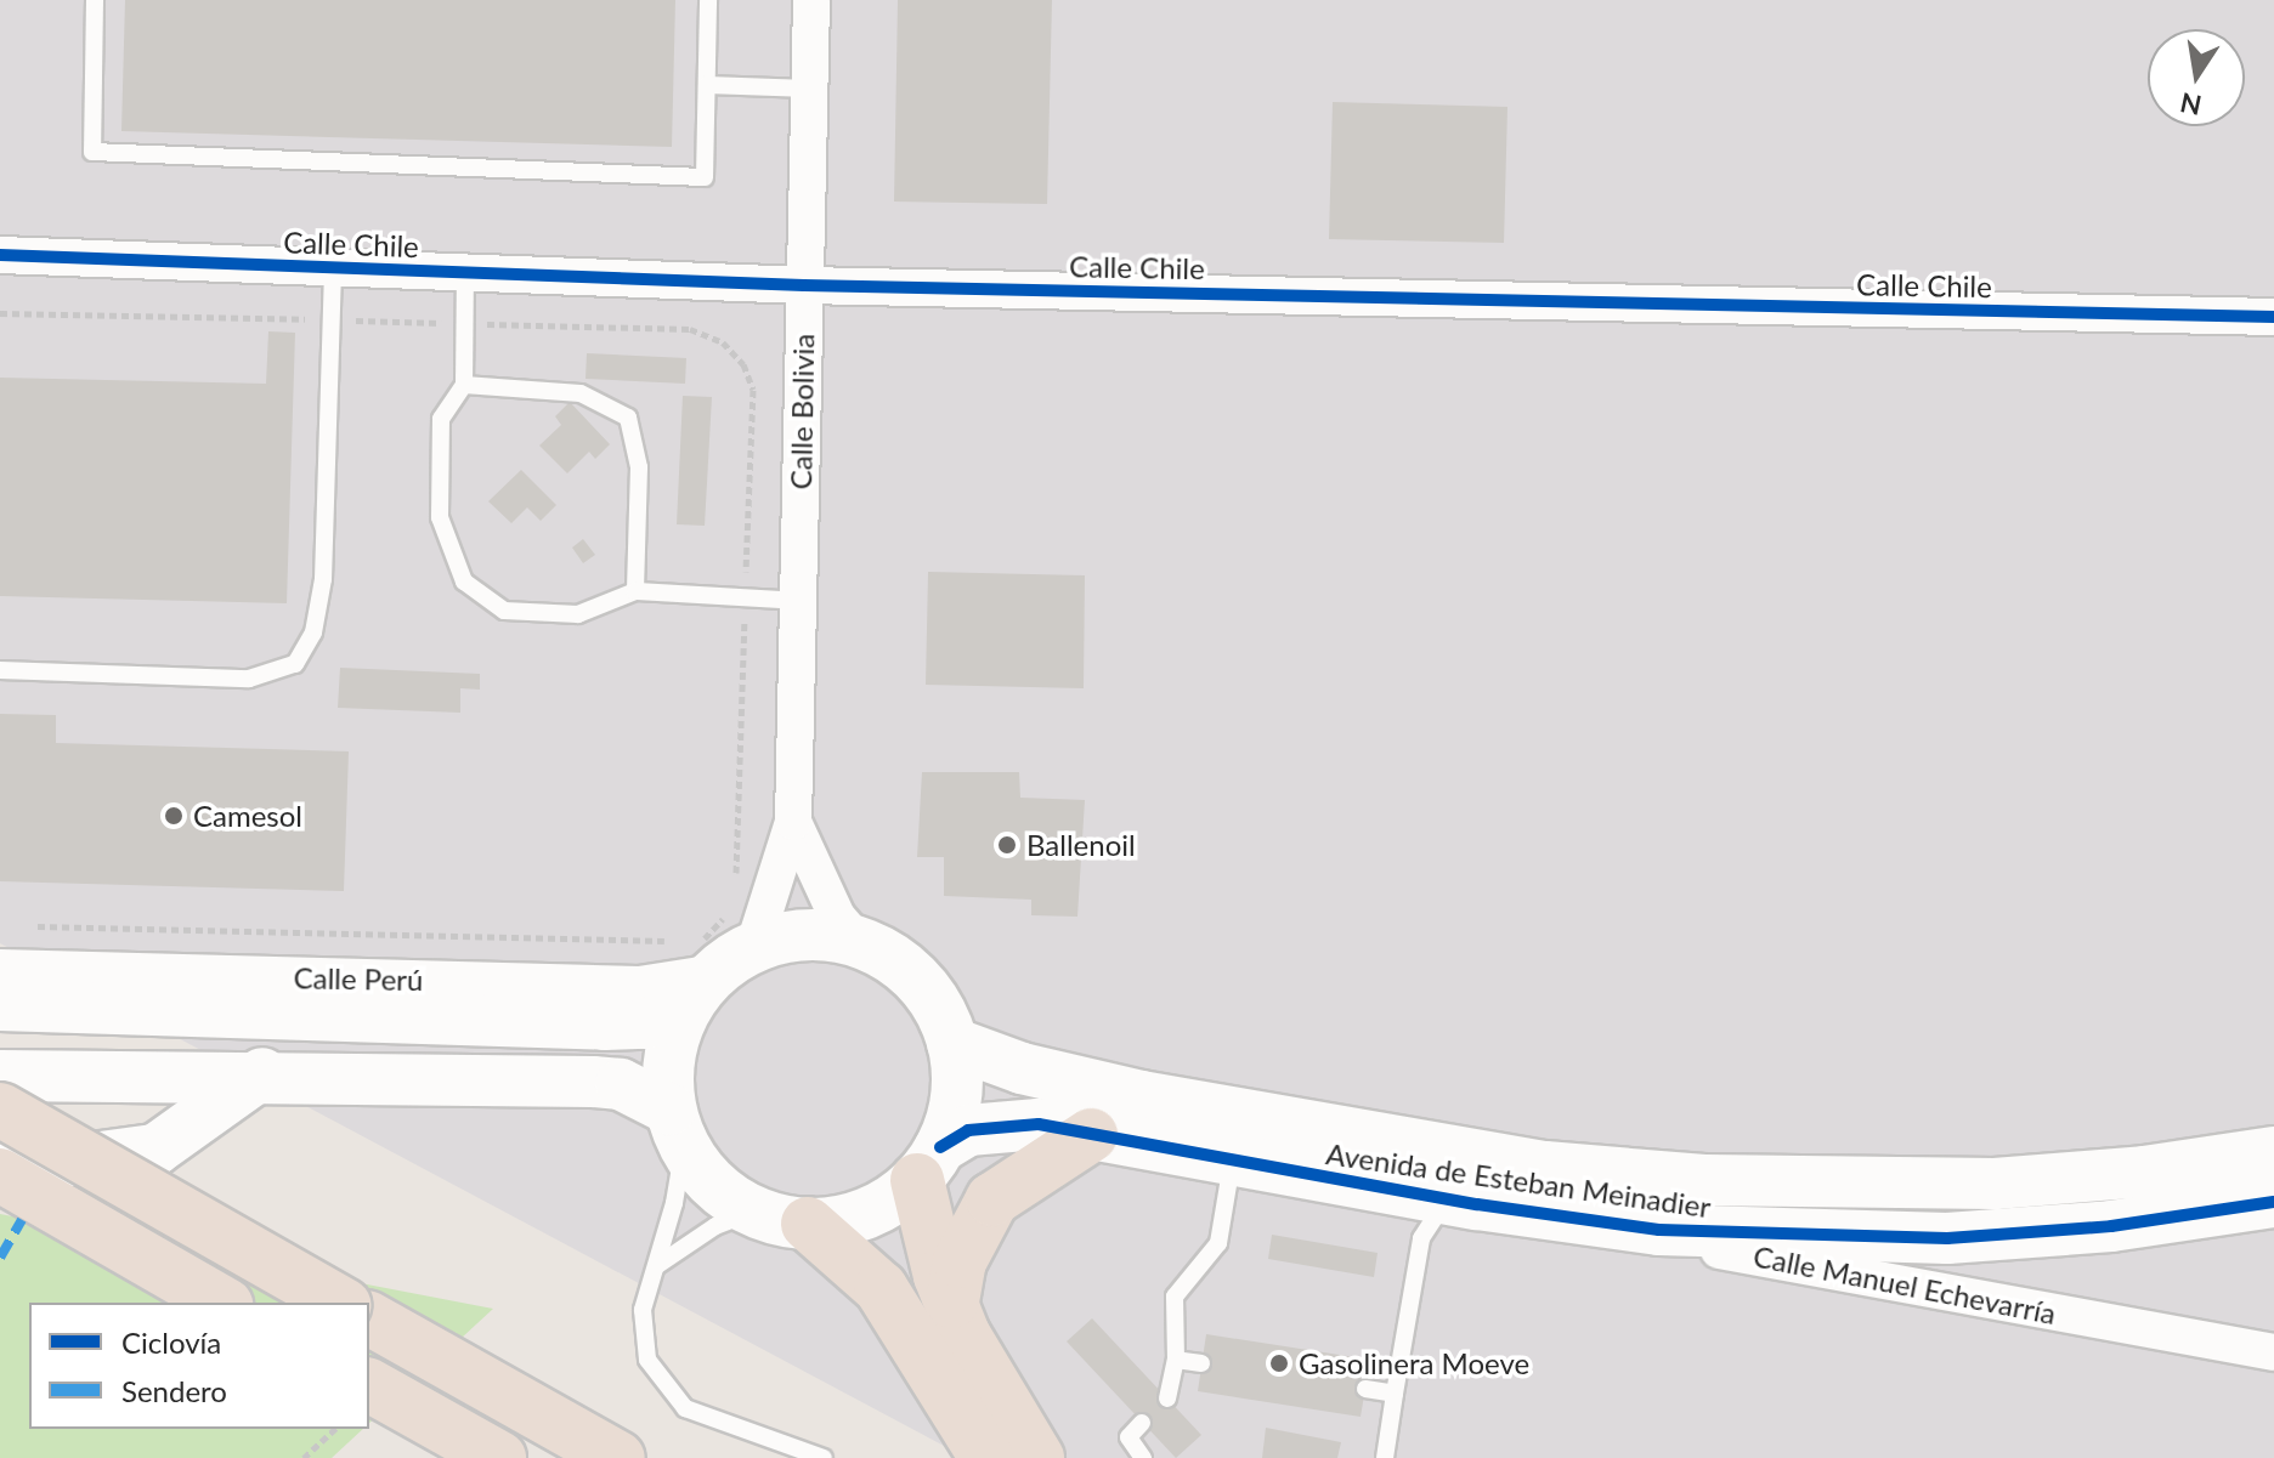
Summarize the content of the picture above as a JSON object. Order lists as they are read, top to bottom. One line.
{"streets":{"street":["Calle Chile","Calle Bolivia","Calle Perú","Avenida de Esteban Meinadier","Calle Manuel Echevarría"]},"crossings":[["Calle Chile","Calle Bolivia"],["Calle Bolivia","Calle Perú"],["Calle Bolivia","Avenida de Esteban Meinadier"],["Calle Perú","Avenida de Esteban Meinadier"],["Avenida de Esteban Meinadier","Calle Manuel Echevarría"]],"places":["Camesol","Ballenoil","Gasolinera Moeve"],"legend":["Ciclovía","Sendero"],"north":"bottom"}
